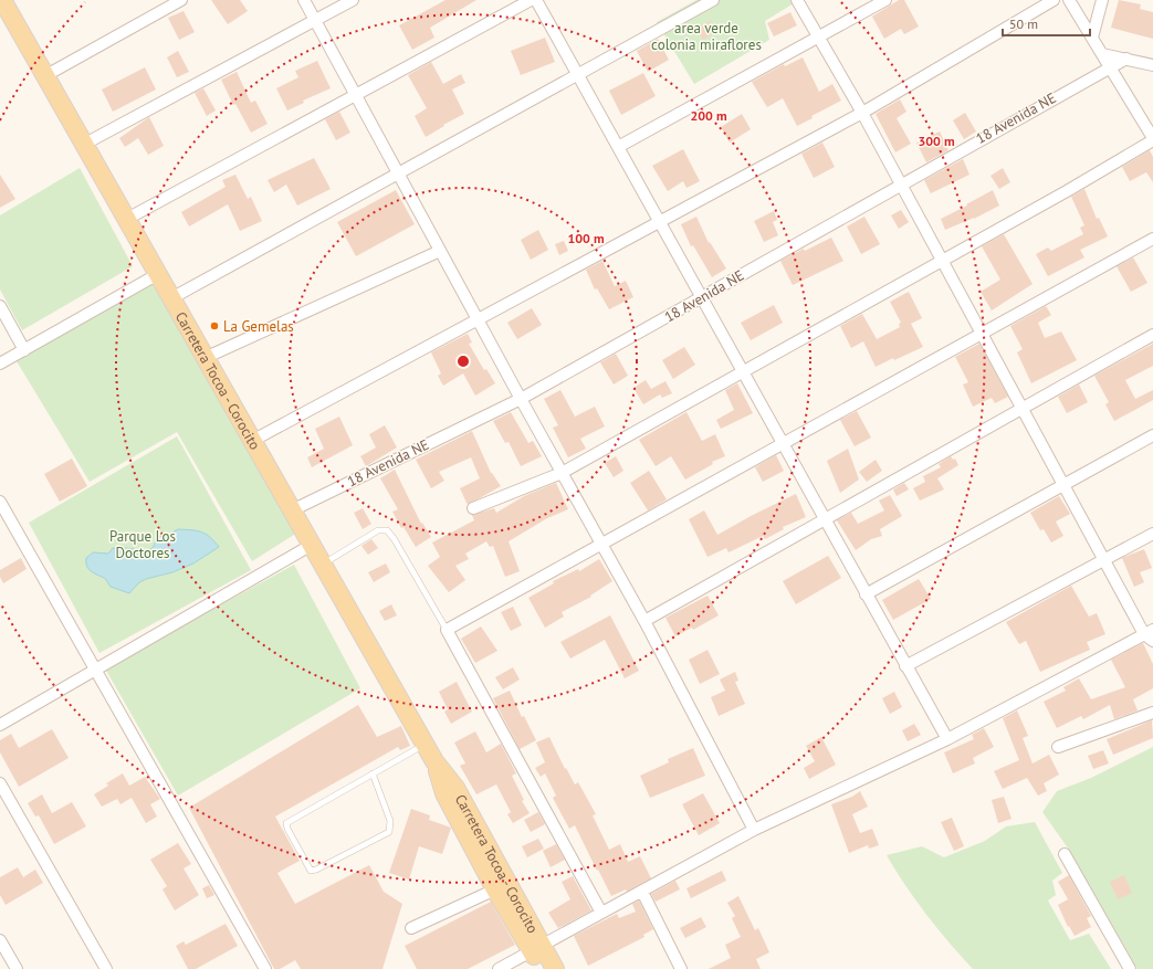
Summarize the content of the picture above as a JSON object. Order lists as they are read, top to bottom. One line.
{"streets":{"main road":["Carretera Tocoa - Corocito"],"street":["18 Avenida NE"]},"crossings":[["18 Avenida NE","Carretera Tocoa - Corocito"]],"parks":["area verde colonia miraflores","Parque Los Doctores"],"places":["La Gemelas"],"scale_bar":"50 m","rings":["200 m","300 m","100 m"]}
